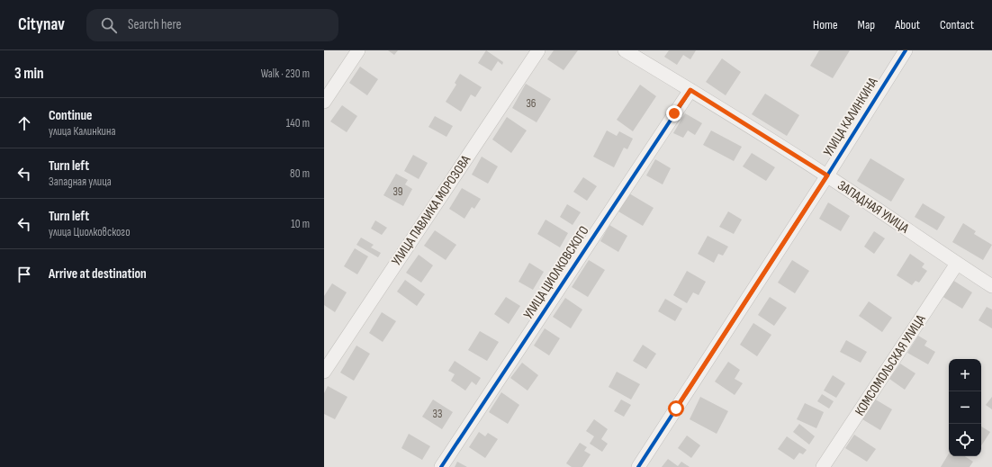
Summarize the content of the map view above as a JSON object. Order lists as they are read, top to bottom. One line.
{"streets":{"street":["УЛИЦА КАЛИНКИНА","ЗАПАДНАЯ УЛИЦА","УЛИЦА ПАВЛИКА МОРОЗОВА","УЛИЦА ЦИОЛКОВСКОГО","КОМСОМОЛЬСКАЯ УЛИЦА"]},"crossings":[["УЛИЦА КАЛИНКИНА","ЗАПАДНАЯ УЛИЦА"],["ЗАПАДНАЯ УЛИЦА","УЛИЦА ЦИОЛКОВСКОГО"],["ЗАПАДНАЯ УЛИЦА","КОМСОМОЛЬСКАЯ УЛИЦА"]],"house_numbers":["36","39","33"],"page":{"header":"Citynav","search":"Search here","nav":["Home","Map","About","Contact"],"heading":["3 min","Walk · 230 m"],"list":[["Continue","улица Калинкина","140 m"],["Turn left","Западная улица","80 m"],["Turn left","улица Циолковского","10 m"],"Arrive at destination"],"map_buttons":["+","−"]}}
